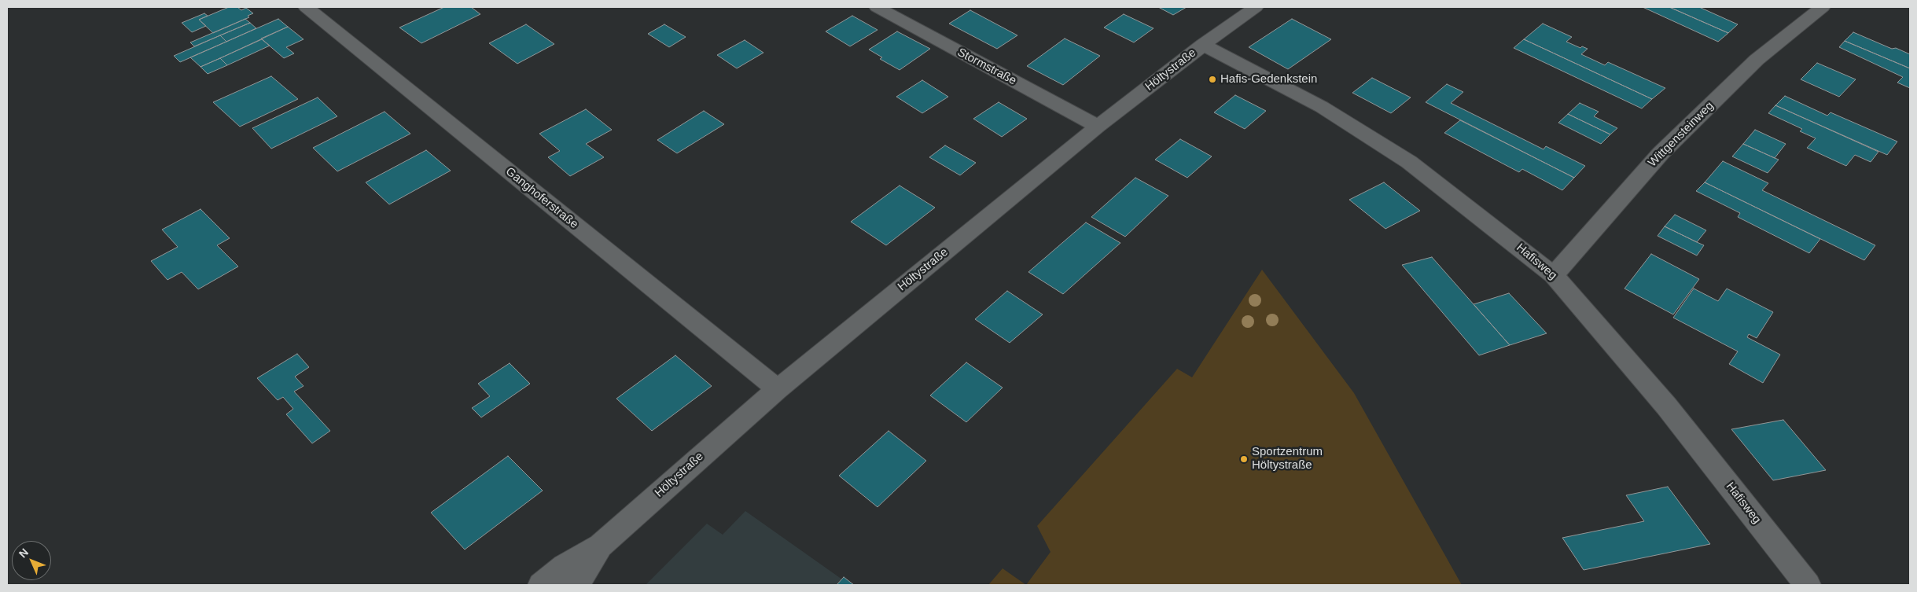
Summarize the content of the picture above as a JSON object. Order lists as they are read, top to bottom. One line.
{"streets":{"street":["Stormstraße","Höltystraße","Wittgensteinweg","Ganghoferstraße","Hafisweg"]},"crossings":[["Stormstraße","Höltystraße"],["Höltystraße","Ganghoferstraße"],["Höltystraße","Hafisweg"],["Wittgensteinweg","Hafisweg"]],"places":["Hafis-Gedenkstein","Sportzentrum Höltystraße"],"north":"top left"}
